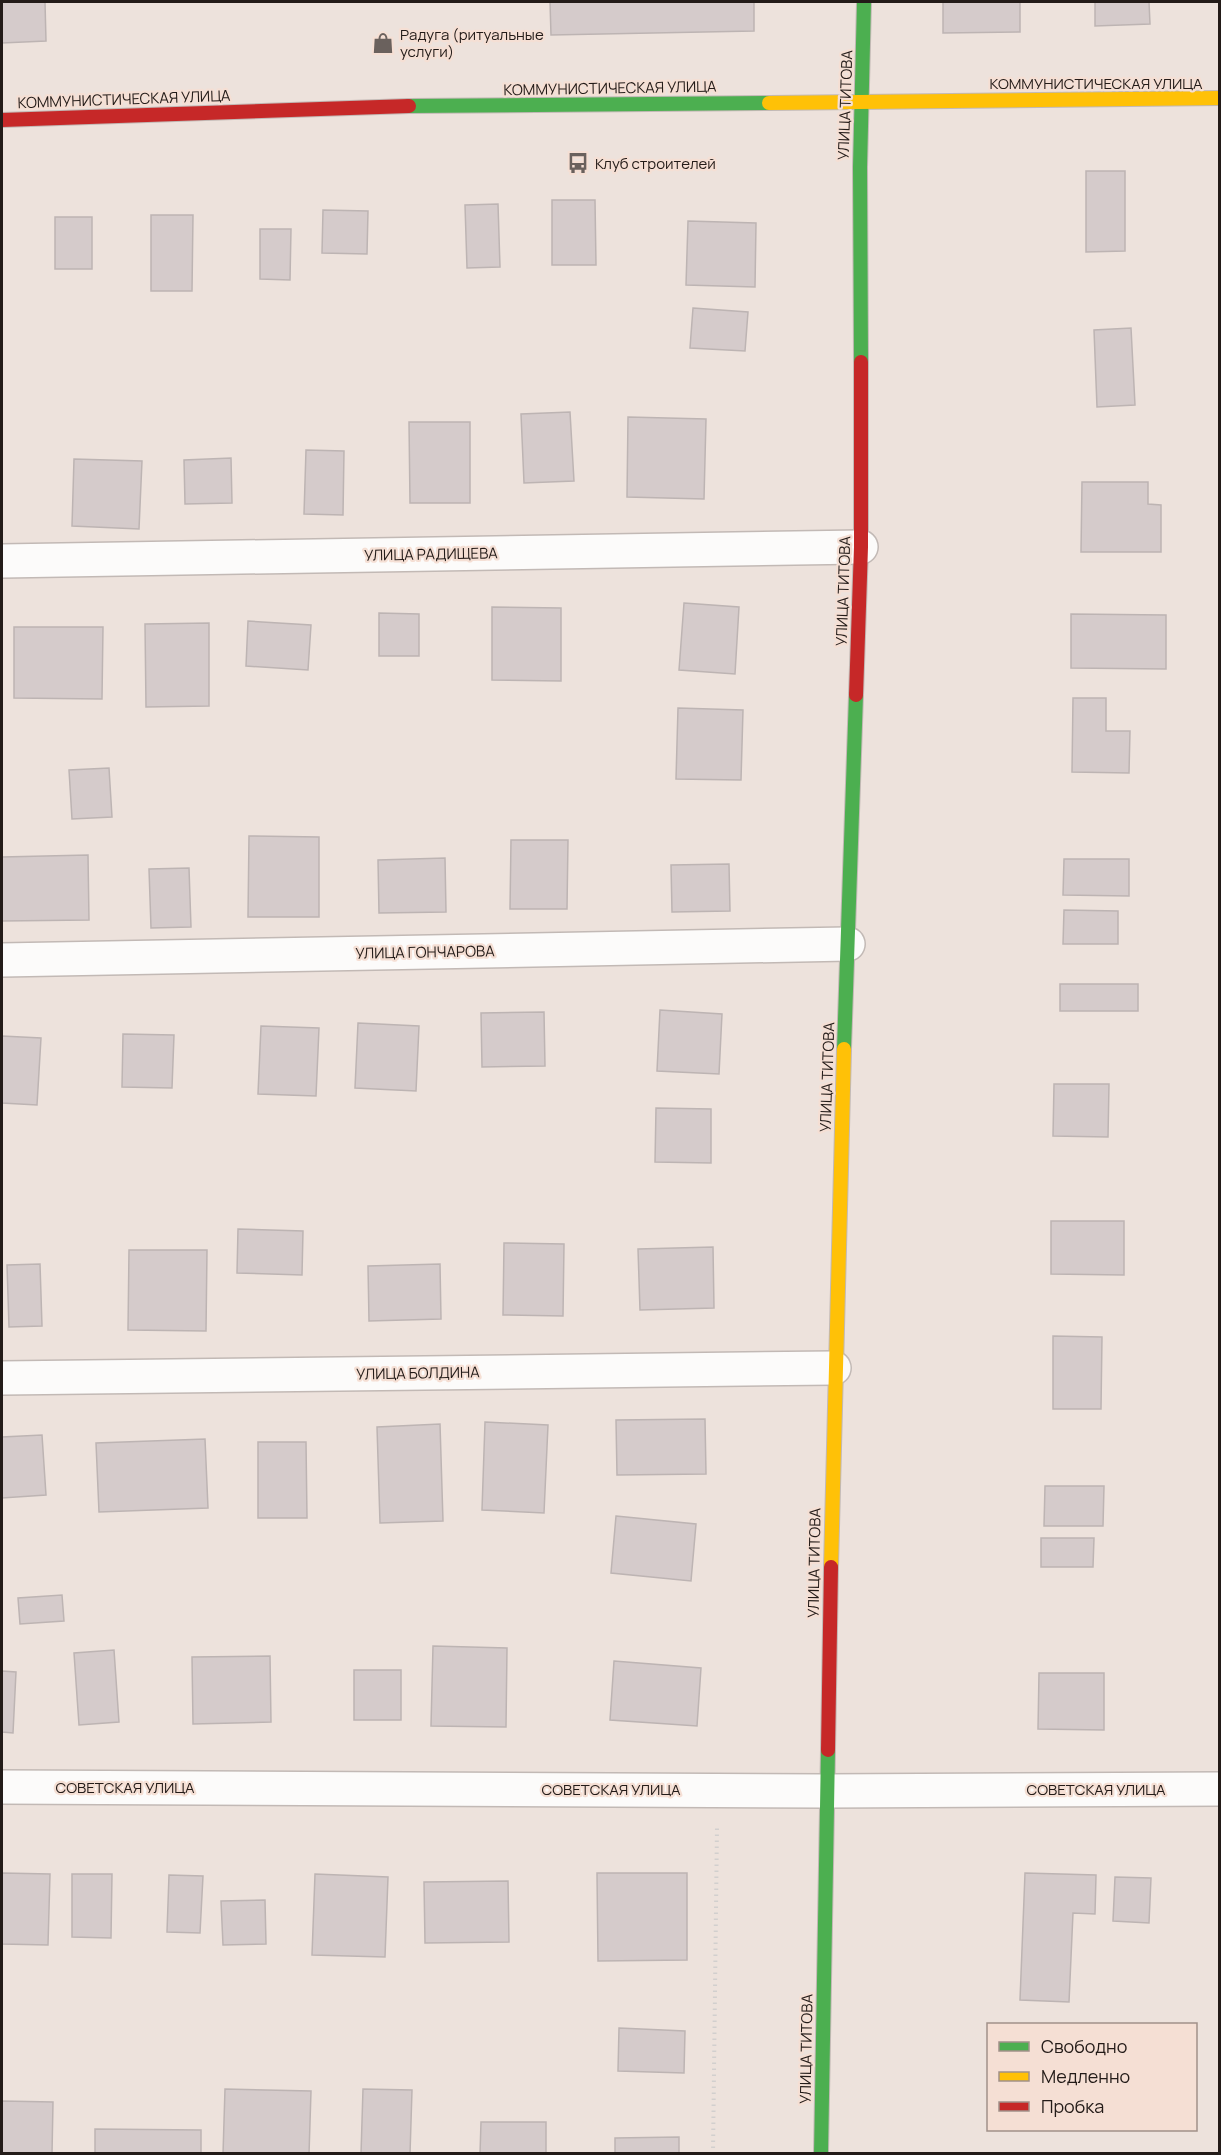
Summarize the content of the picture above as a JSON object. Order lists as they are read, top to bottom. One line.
{"streets":{"main road":["КОММУНИСТИЧЕСКАЯ УЛИЦА","УЛИЦА ТИТОВА"],"street":["УЛИЦА РАДИЩЕВА","УЛИЦА ГОНЧАРОВА","УЛИЦА БОЛДИНА","СОВЕТСКАЯ УЛИЦА"]},"crossings":[["КОММУНИСТИЧЕСКАЯ УЛИЦА","УЛИЦА ТИТОВА"],["УЛИЦА ТИТОВА","УЛИЦА РАДИЩЕВА"],["УЛИЦА ТИТОВА","УЛИЦА ГОНЧАРОВА"],["УЛИЦА ТИТОВА","УЛИЦА БОЛДИНА"],["УЛИЦА ТИТОВА","СОВЕТСКАЯ УЛИЦА"]],"places":{"shop":["Радуга (ритуальные услуги)"],"bus stop":["Клуб строителей"]},"legend":["Свободно","Медленно","Пробка"]}
